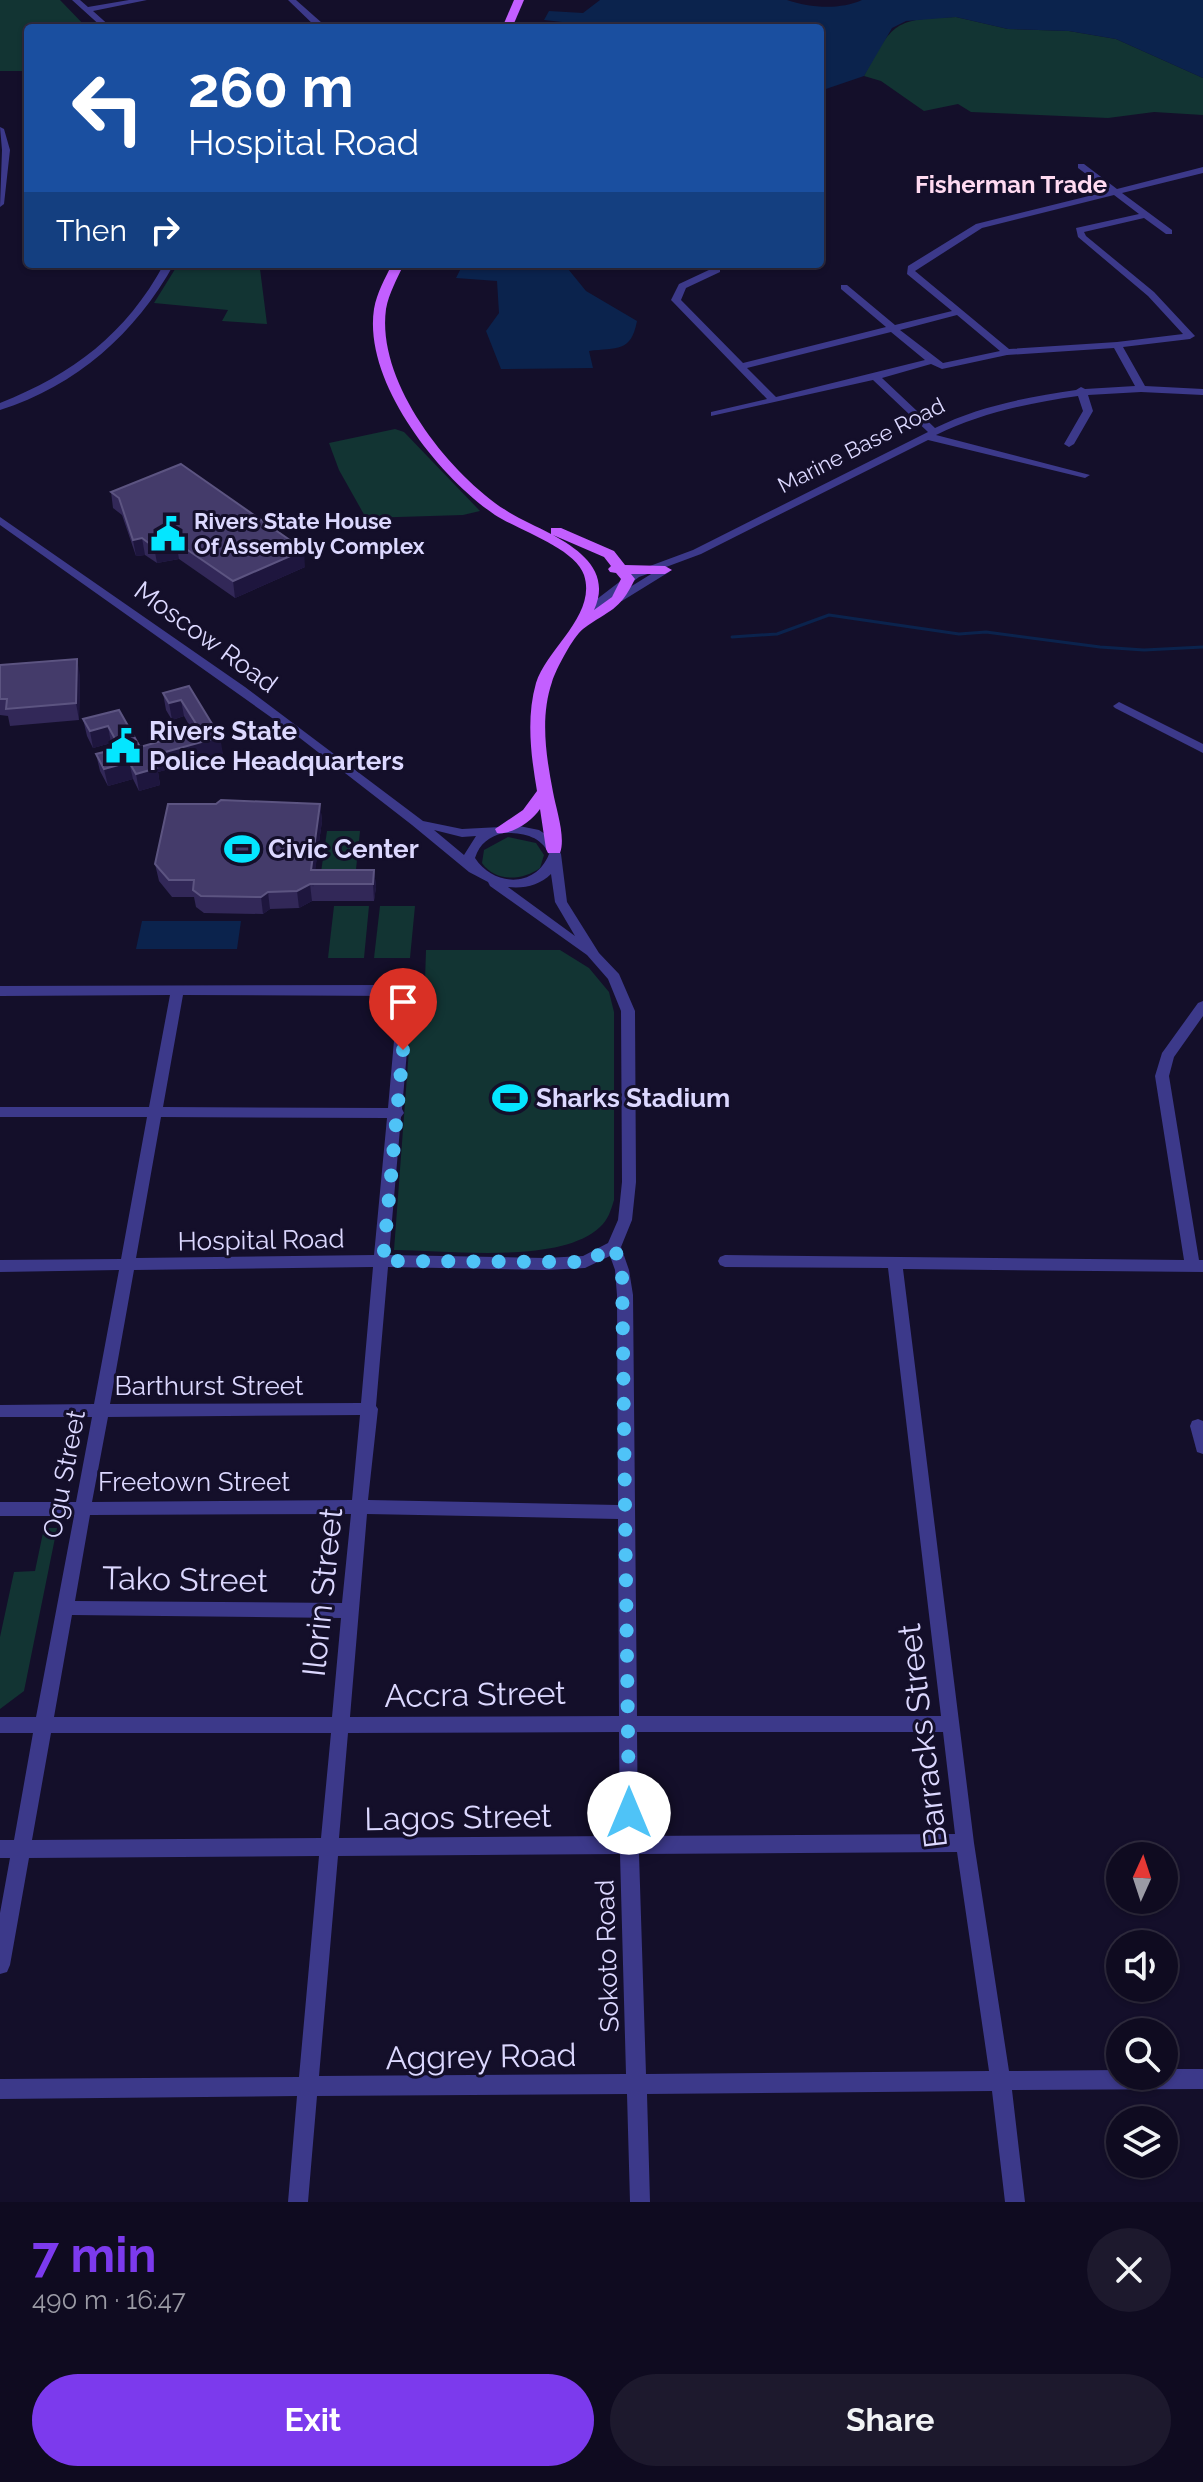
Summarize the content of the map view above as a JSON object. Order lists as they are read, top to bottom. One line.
{"streets":{"street":["Marine Base Road","Moscow Road","Hospital Road","Barthurst Street","Ogu Street","Freetown Street","Tako Street","Ilorin Street","Accra Street","Barracks Street","Lagos Street","Sokoto Road","Aggrey Road"]},"crossings":[["Hospital Road","Ogu Street"],["Hospital Road","Ilorin Street"],["Hospital Road","Sokoto Road"],["Barthurst Street","Ogu Street"],["Barthurst Street","Ilorin Street"],["Ogu Street","Freetown Street"],["Ogu Street","Tako Street"],["Ogu Street","Ilorin Street"],["Ogu Street","Accra Street"],["Ogu Street","Lagos Street"],["Freetown Street","Ilorin Street"],["Freetown Street","Sokoto Road"],["Tako Street","Ilorin Street"],["Ilorin Street","Accra Street"],["Ilorin Street","Lagos Street"],["Ilorin Street","Aggrey Road"],["Accra Street","Barracks Street"],["Accra Street","Sokoto Road"],["Barracks Street","Lagos Street"],["Barracks Street","Aggrey Road"],["Lagos Street","Sokoto Road"],["Sokoto Road","Aggrey Road"]],"districts":["Fisherman Trade"],"places":{"public building":["Rivers State House Of Assembly Complex","Rivers State Police Headquarters"],"sports":["Civic Center","Sharks Stadium"]},"north":"top","page":{"turn":["260 m","Hospital Road"],"then":"Then","heading":["7 min","490 m · 16:47"],"buttons":["Exit","Share"]}}
